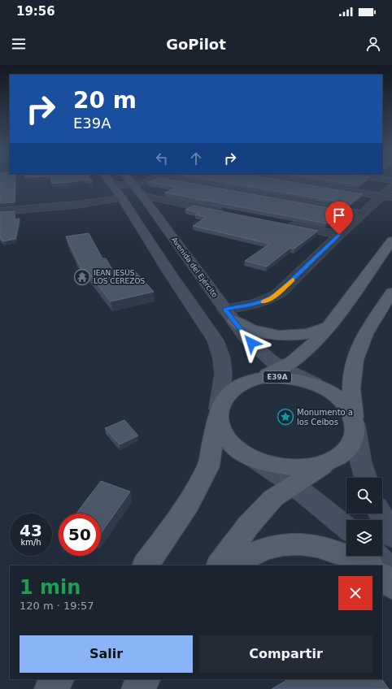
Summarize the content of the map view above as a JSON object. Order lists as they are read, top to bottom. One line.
{"streets":{"main road":["Avenida del Ejército","E39A"]},"crossings":[["Avenida del Ejército","E39A"]],"places":{"temple":["IEAN JESÚS LOS CEREZOS"],"place":["Monumento a los Ceibos"]},"page":{"status":"19:56","header":"GoPilot","turn":["20 m","E39A"],"speed":"43 km/h","limit":"50","heading":["1 min","120 m · 19:57"],"buttons":["Salir","Compartir"]}}
